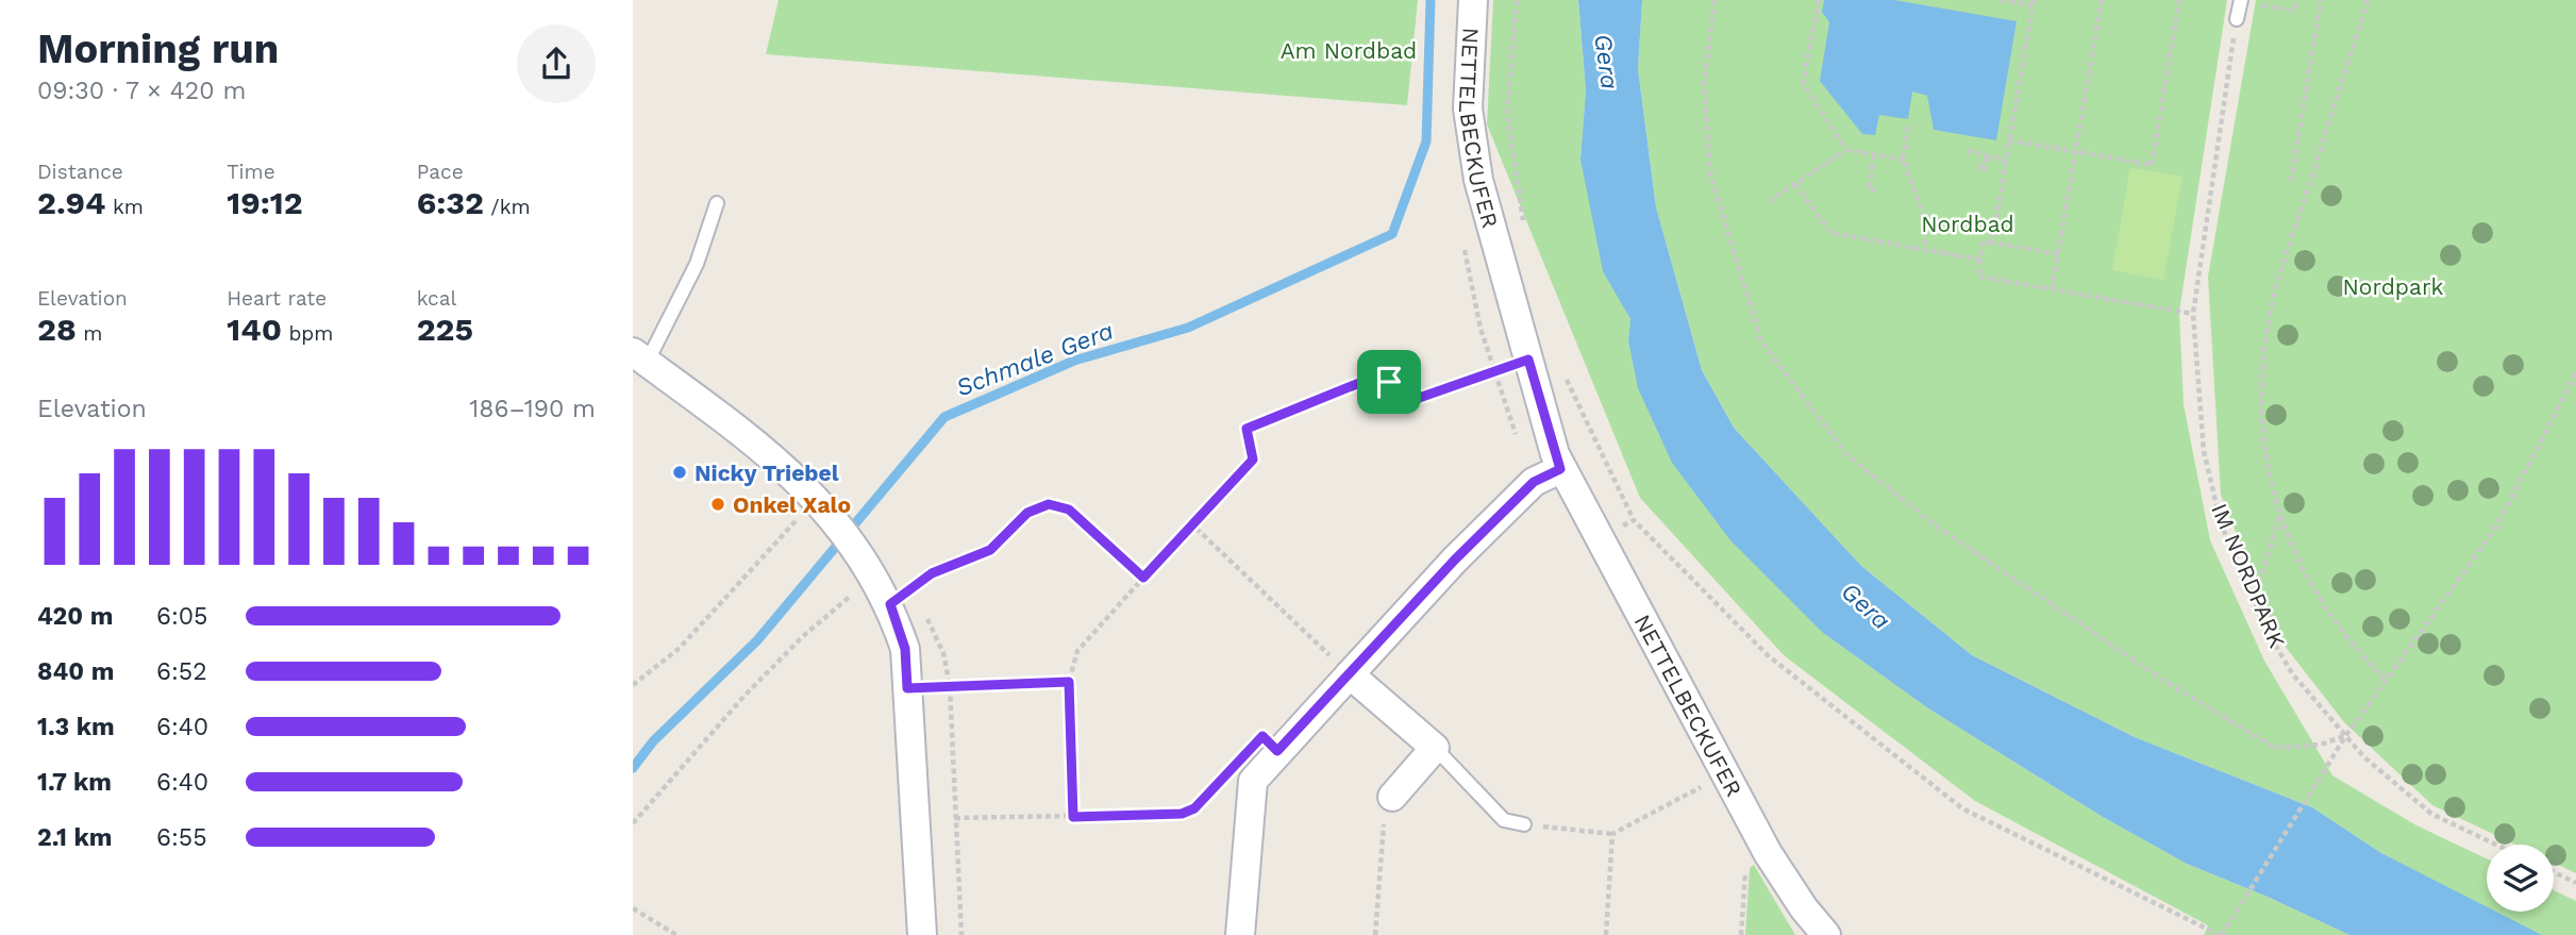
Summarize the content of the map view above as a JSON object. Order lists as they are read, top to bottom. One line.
{"streets":{"street":["NETTELBECKUFER"],"path":["IM NORDPARK"]},"water":["Gera","Schmale Gera"],"parks":["Am Nordbad","Nordbad","Nordpark"],"places":["Nicky Triebel","Onkel Xalo"],"page":{"heading":["Morning run","09:30 · 7 × 420 m"],"stats":[["Distance","2.94 km"],["Time","19:12"],["Pace","6:32 /km"],["Elevation","28 m"],["Heart rate","140 bpm"],["kcal","225"]],"chart":["Elevation","186–190 m"],"list":[{"name":"420 m","note":"6:05"},{"name":"840 m","note":"6:52"},{"name":"1.3 km","note":"6:40"},{"name":"1.7 km","note":"6:40"},{"name":"2.1 km","note":"6:55"}]}}
